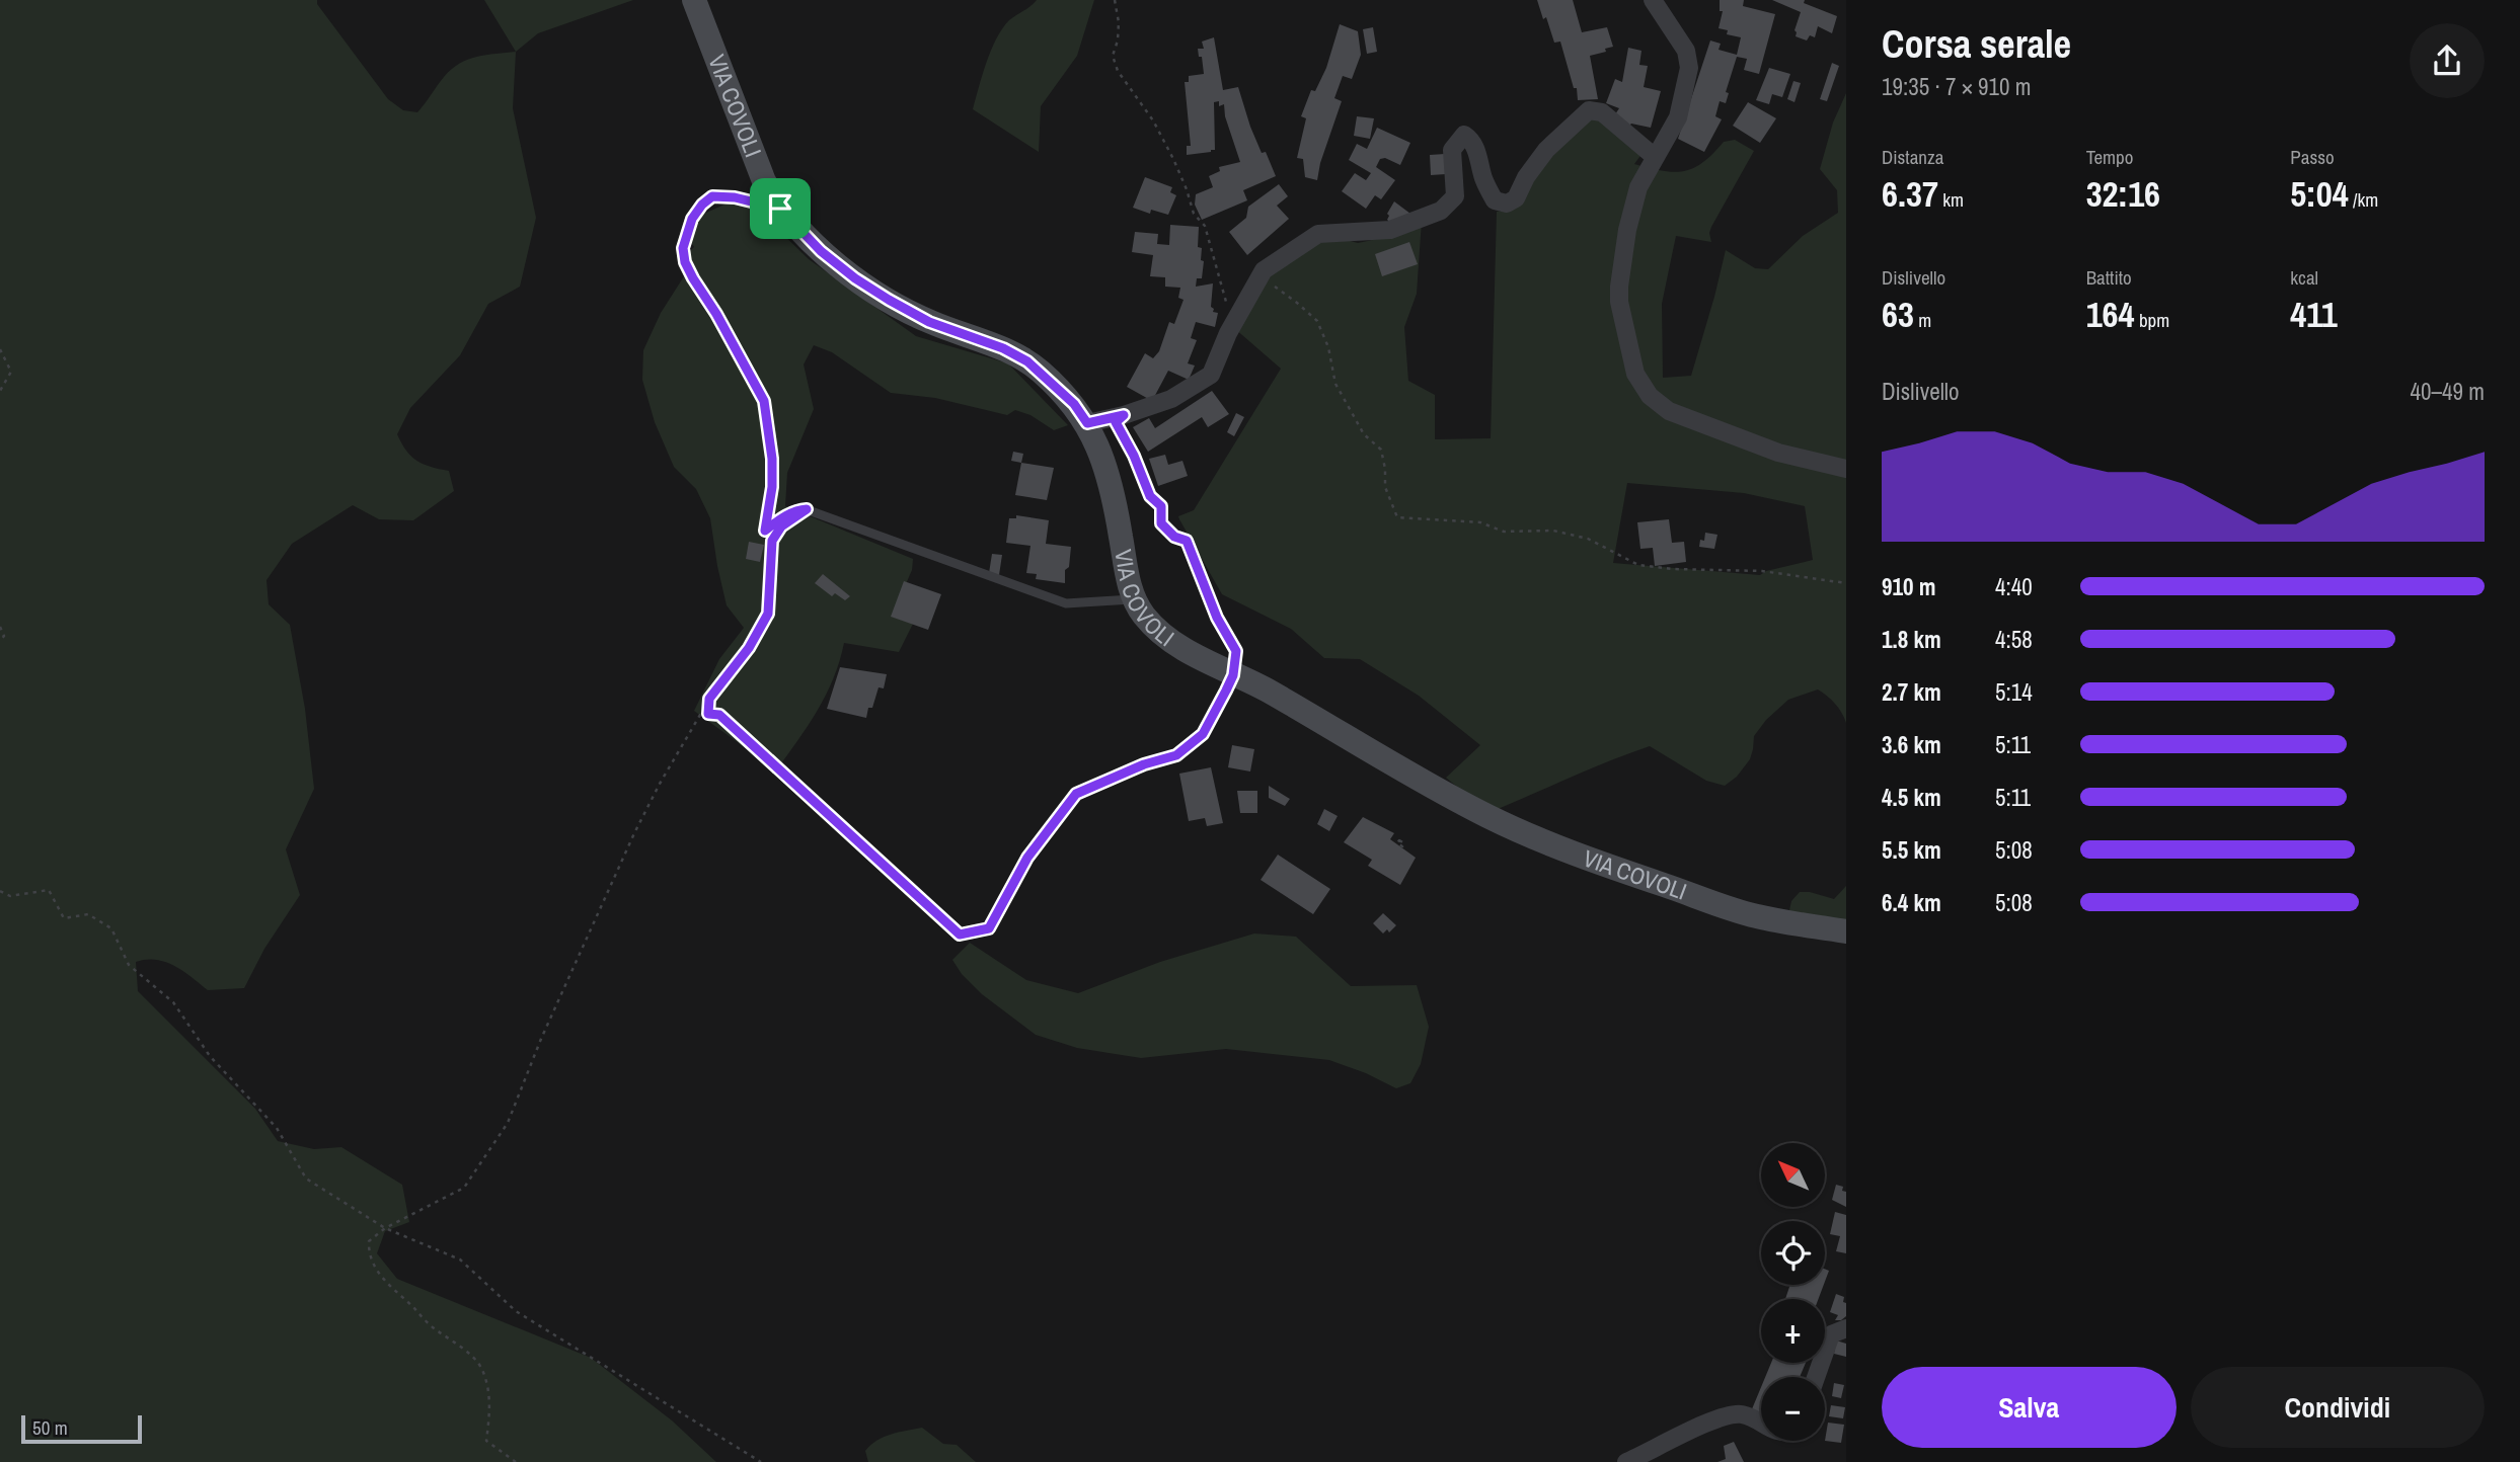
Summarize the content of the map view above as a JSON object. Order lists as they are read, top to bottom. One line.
{"streets":{"street":["VIA COVOLI"]},"scale_bar":"50 m","north":"top left","page":{"heading":["Corsa serale","19:35 · 7 × 910 m"],"stats":[["Distanza","6.37 km"],["Tempo","32:16"],["Passo","5:04 /km"],["Dislivello","63 m"],["Battito","164 bpm"],["kcal","411"]],"chart":["Dislivello","40–49 m"],"list":[{"name":"910 m","note":"4:40"},{"name":"1.8 km","note":"4:58"},{"name":"2.7 km","note":"5:14"},{"name":"3.6 km","note":"5:11"},{"name":"4.5 km","note":"5:11"},{"name":"5.5 km","note":"5:08"},{"name":"6.4 km","note":"5:08"}],"map_buttons":["+","−"],"buttons":["Salva","Condividi"],"scale":"50 m"}}
